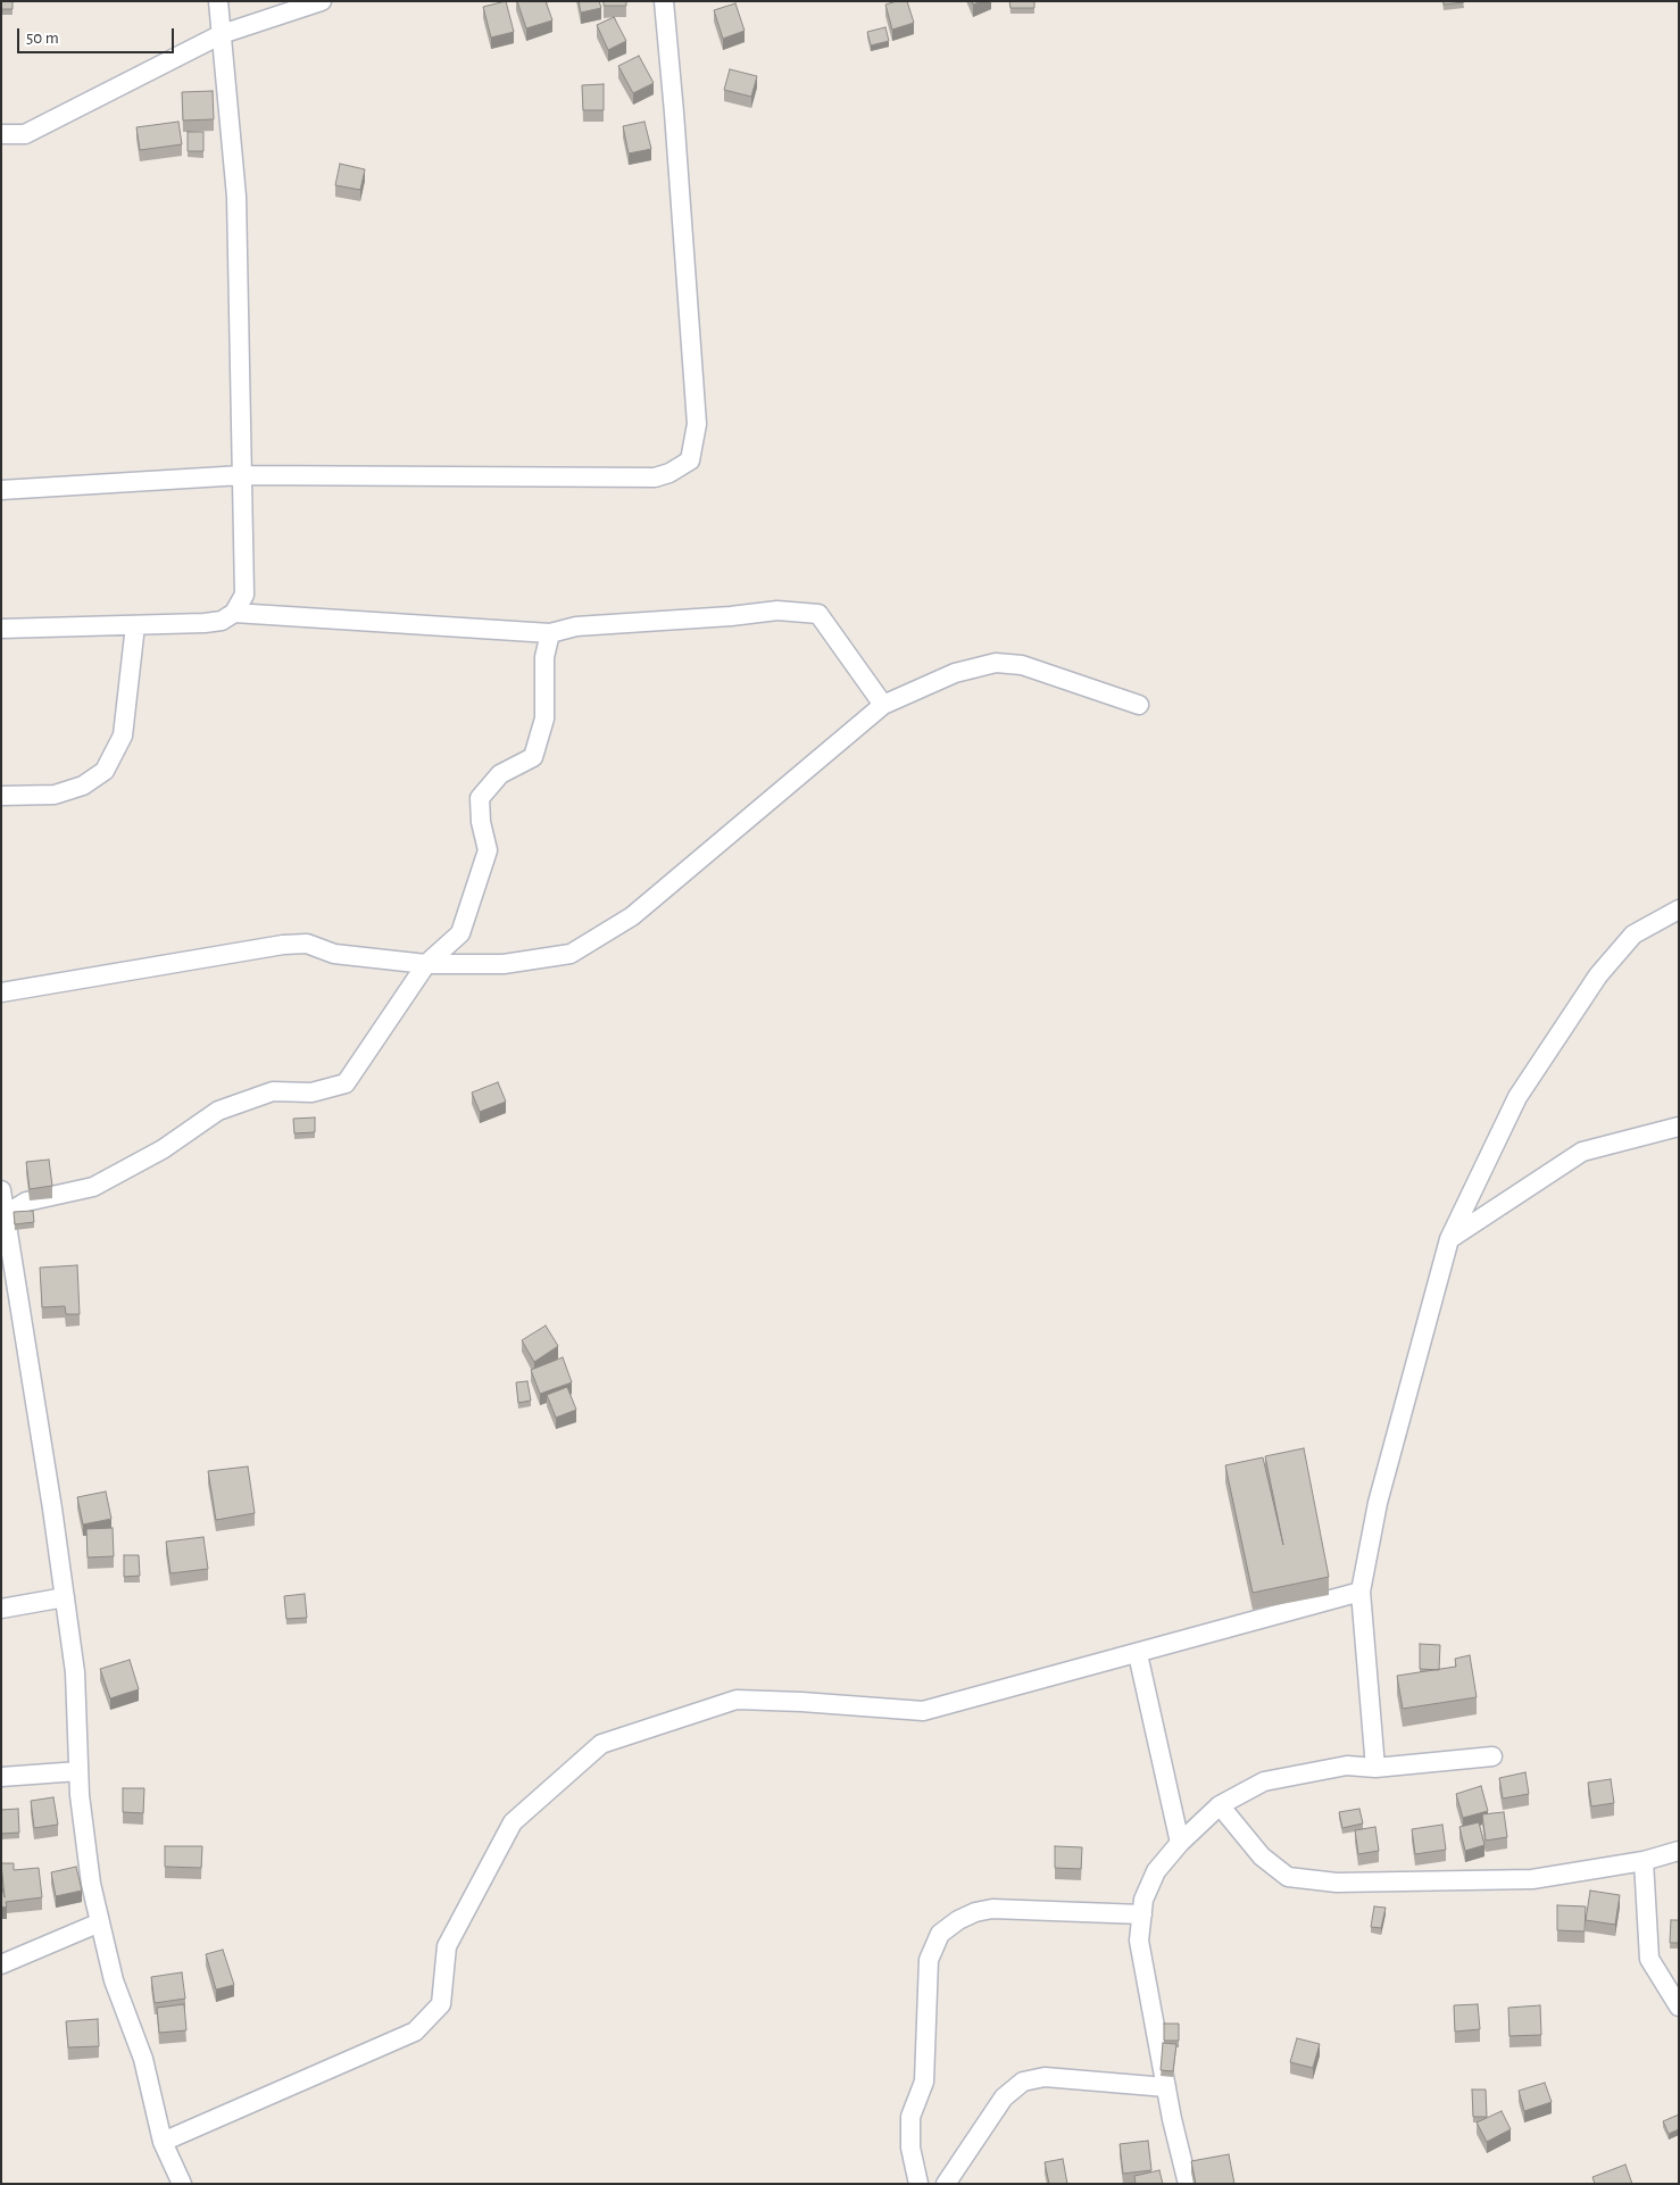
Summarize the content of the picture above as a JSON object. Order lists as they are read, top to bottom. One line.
{"scale_bar":"50 m"}
